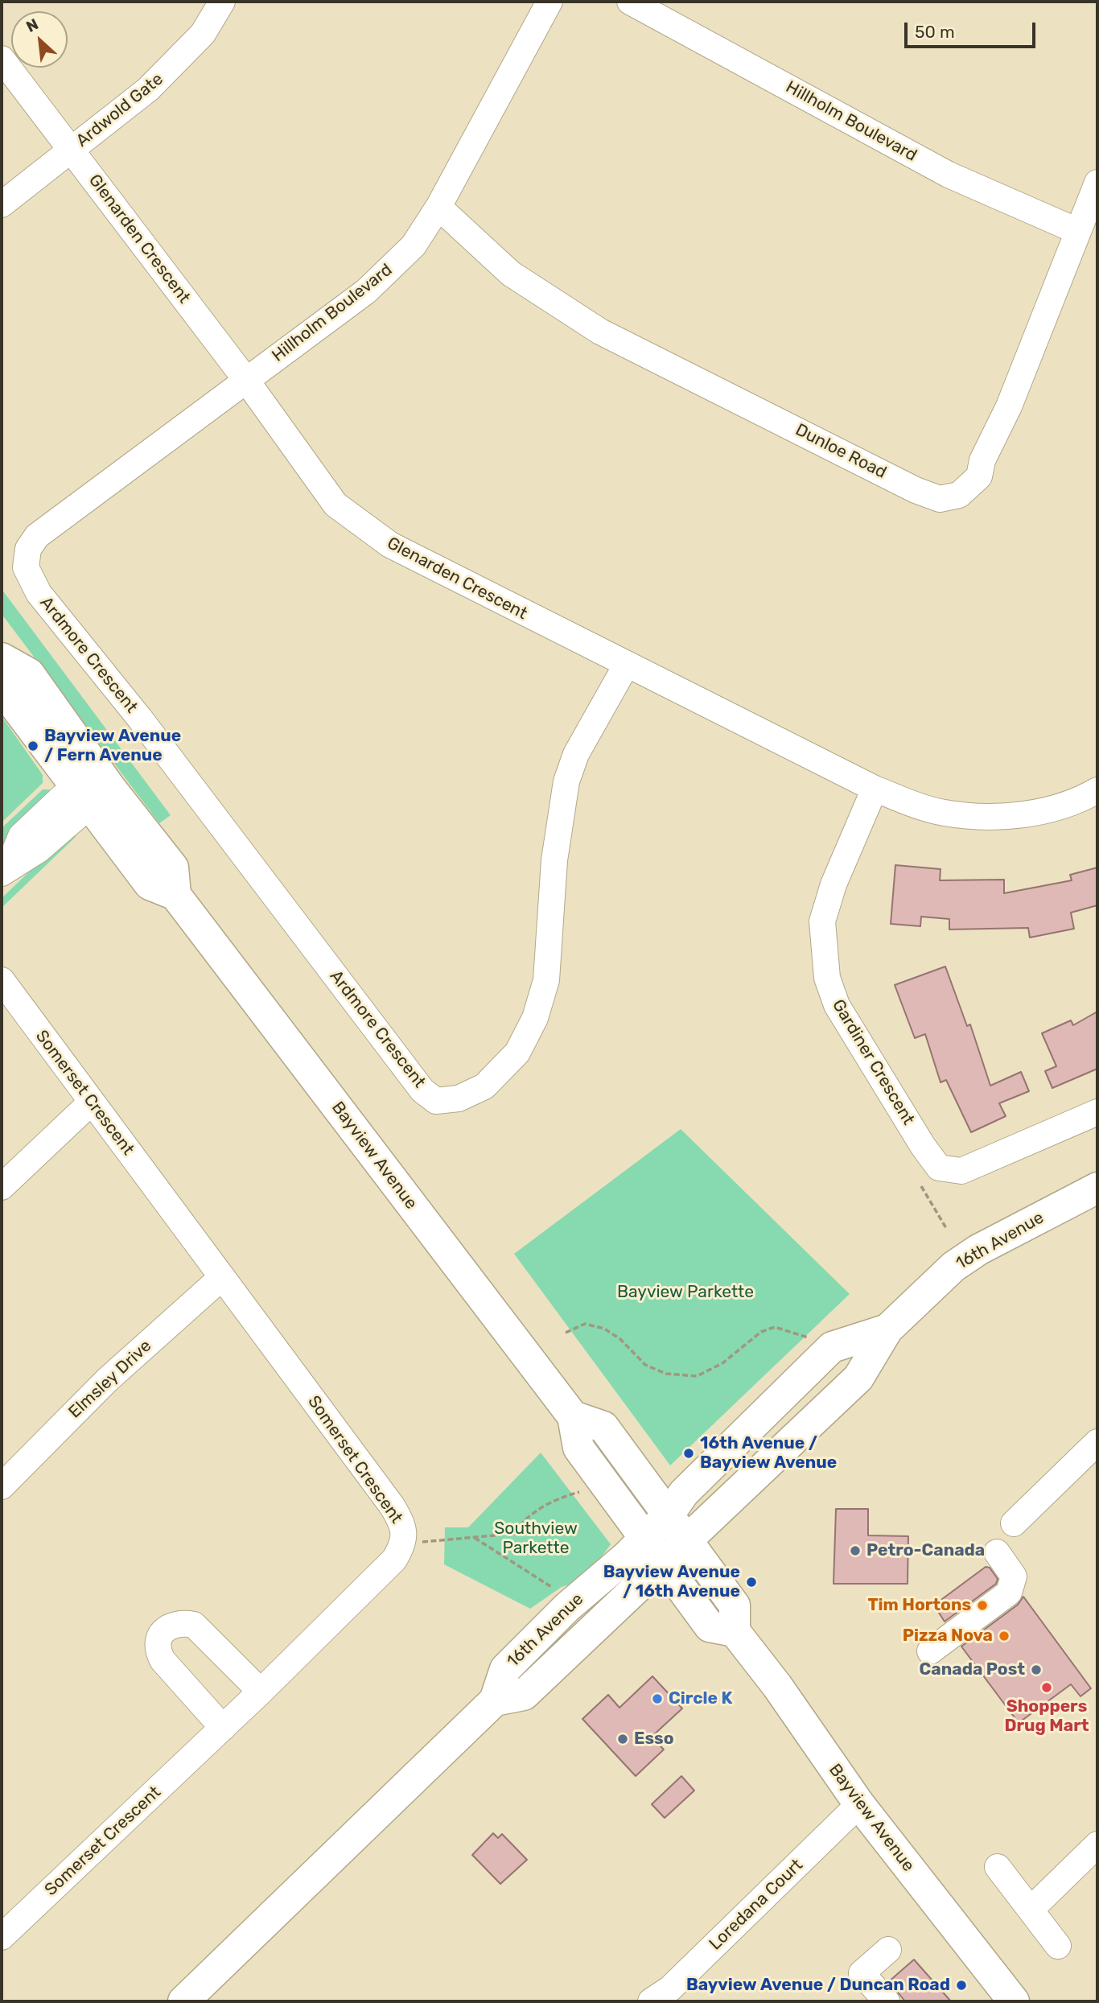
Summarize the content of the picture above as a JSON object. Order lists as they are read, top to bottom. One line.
{"streets":{"main road":["Bayview Avenue","16th Avenue"],"street":["Ardwold Gate","Hillholm Boulevard","Glenarden Crescent","Dunloe Road","Ardmore Crescent","Gardiner Crescent","Somerset Crescent","Elmsley Drive","Loredana Court"]},"crossings":[["Ardwold Gate","Glenarden Crescent"],["Hillholm Boulevard","Glenarden Crescent"],["Hillholm Boulevard","Dunloe Road"],["Hillholm Boulevard","Ardmore Crescent"],["Glenarden Crescent","Ardmore Crescent"],["Glenarden Crescent","Gardiner Crescent"],["Somerset Crescent","Elmsley Drive"],["Bayview Avenue","16th Avenue"],["Bayview Avenue","Loredana Court"]],"parks":["Bayview Parkette","Southview Parkette"],"places":["Bayview Avenue / Fern Avenue","16th Avenue / Bayview Avenue","Petro-Canada","Bayview Avenue / 16th Avenue","Tim Hortons","Pizza Nova","Canada Post","Shoppers Drug Mart","Circle K","Esso","Bayview Avenue / Duncan Road"],"scale_bar":"50 m","north":"top left"}
